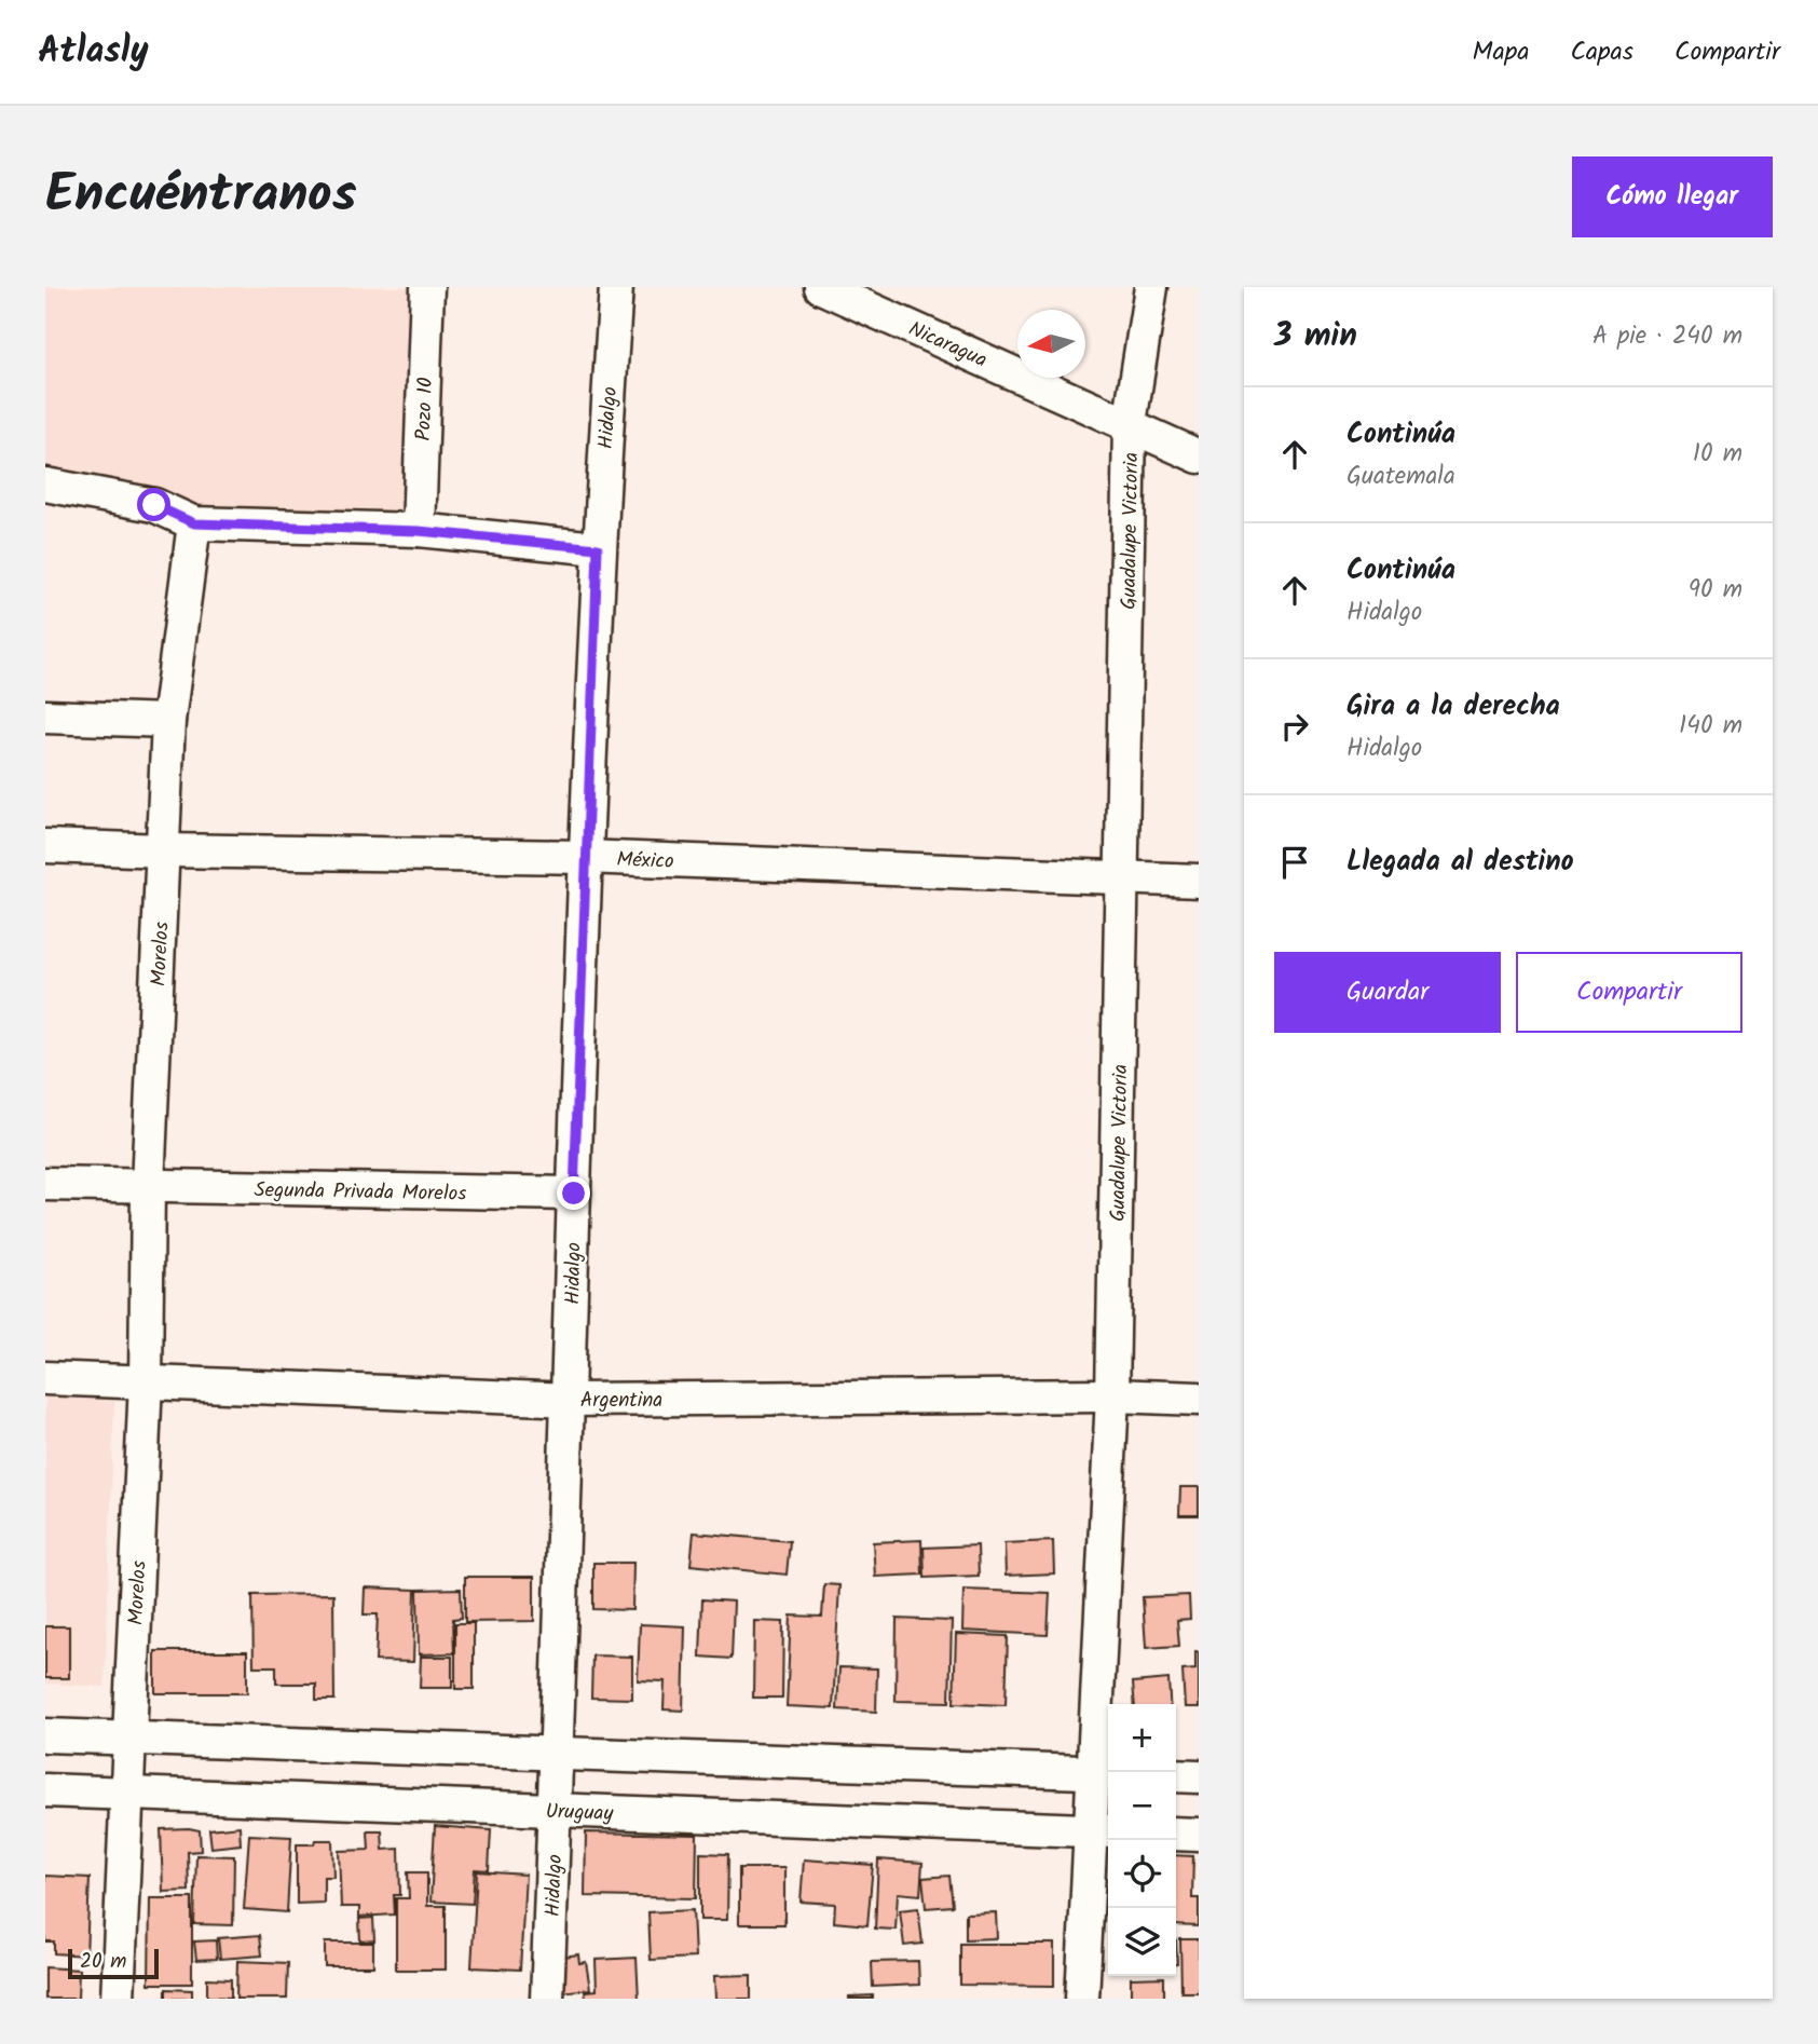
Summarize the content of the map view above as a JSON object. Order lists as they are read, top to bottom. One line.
{"streets":{"street":["Nicaragua","Pozo 10","Hidalgo","Guadalupe Victoria","México","Morelos","Segunda Privada Morelos","Argentina","Uruguay"]},"crossings":[["Nicaragua","Guadalupe Victoria"],["Hidalgo","México"],["Hidalgo","Segunda Privada Morelos"],["Hidalgo","Argentina"],["Hidalgo","Uruguay"],["Guadalupe Victoria","México"],["Guadalupe Victoria","Argentina"],["Guadalupe Victoria","Uruguay"],["México","Morelos"],["Morelos","Segunda Privada Morelos"],["Morelos","Argentina"],["Morelos","Uruguay"]],"scale_bar":"20 m","north":"left","page":{"header":"Atlasly","nav":["Mapa","Capas","Compartir"],"title":"Encuéntranos","buttons":["Cómo llegar",["Guardar","Compartir"]],"heading":["3 min","A pie · 240 m"],"list":[["Continúa","Guatemala","10 m"],["Continúa","Hidalgo","90 m"],["Gira a la derecha","Hidalgo","140 m"],"Llegada al destino"],"map_buttons":["+","−"],"scale":"20 m"}}
